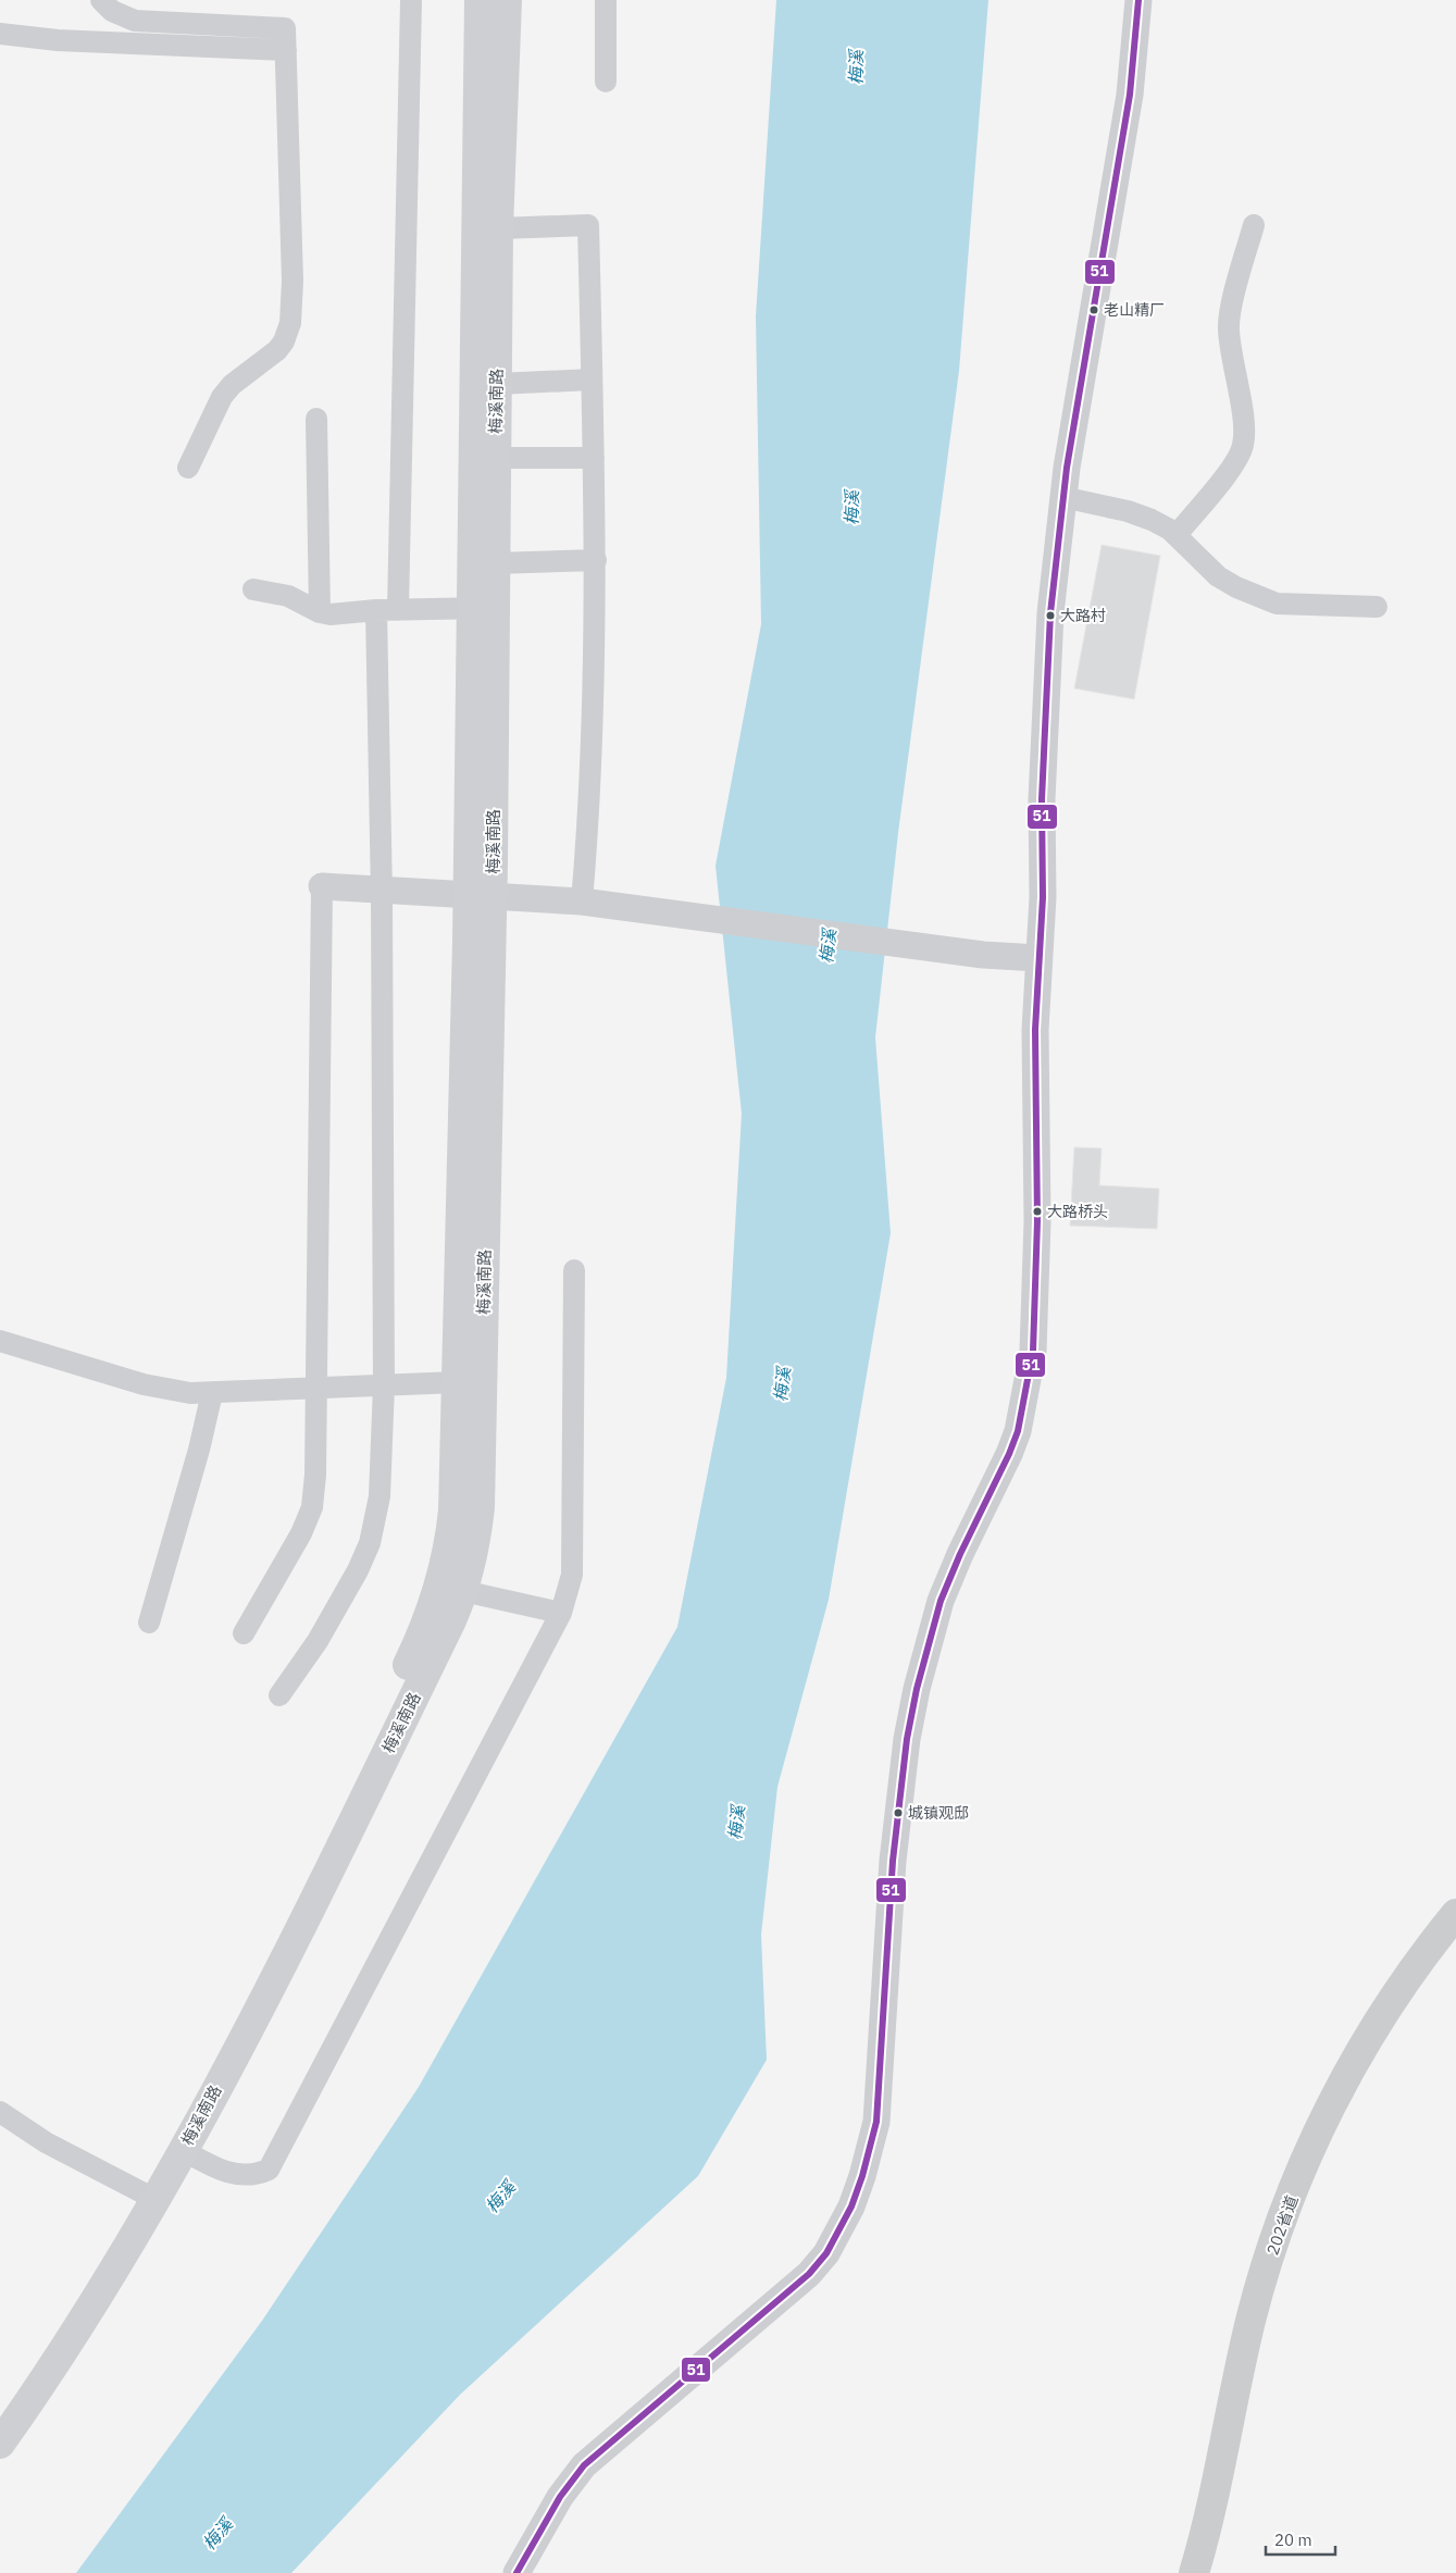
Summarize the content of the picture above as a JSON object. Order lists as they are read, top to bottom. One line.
{"streets":{"main road":["梅溪南路","202省道"]},"water":["梅溪"],"places":["老山精厂","大路村","大路桥头","城镇观邸"],"lines":["transit line 51"],"scale_bar":"20 m"}
